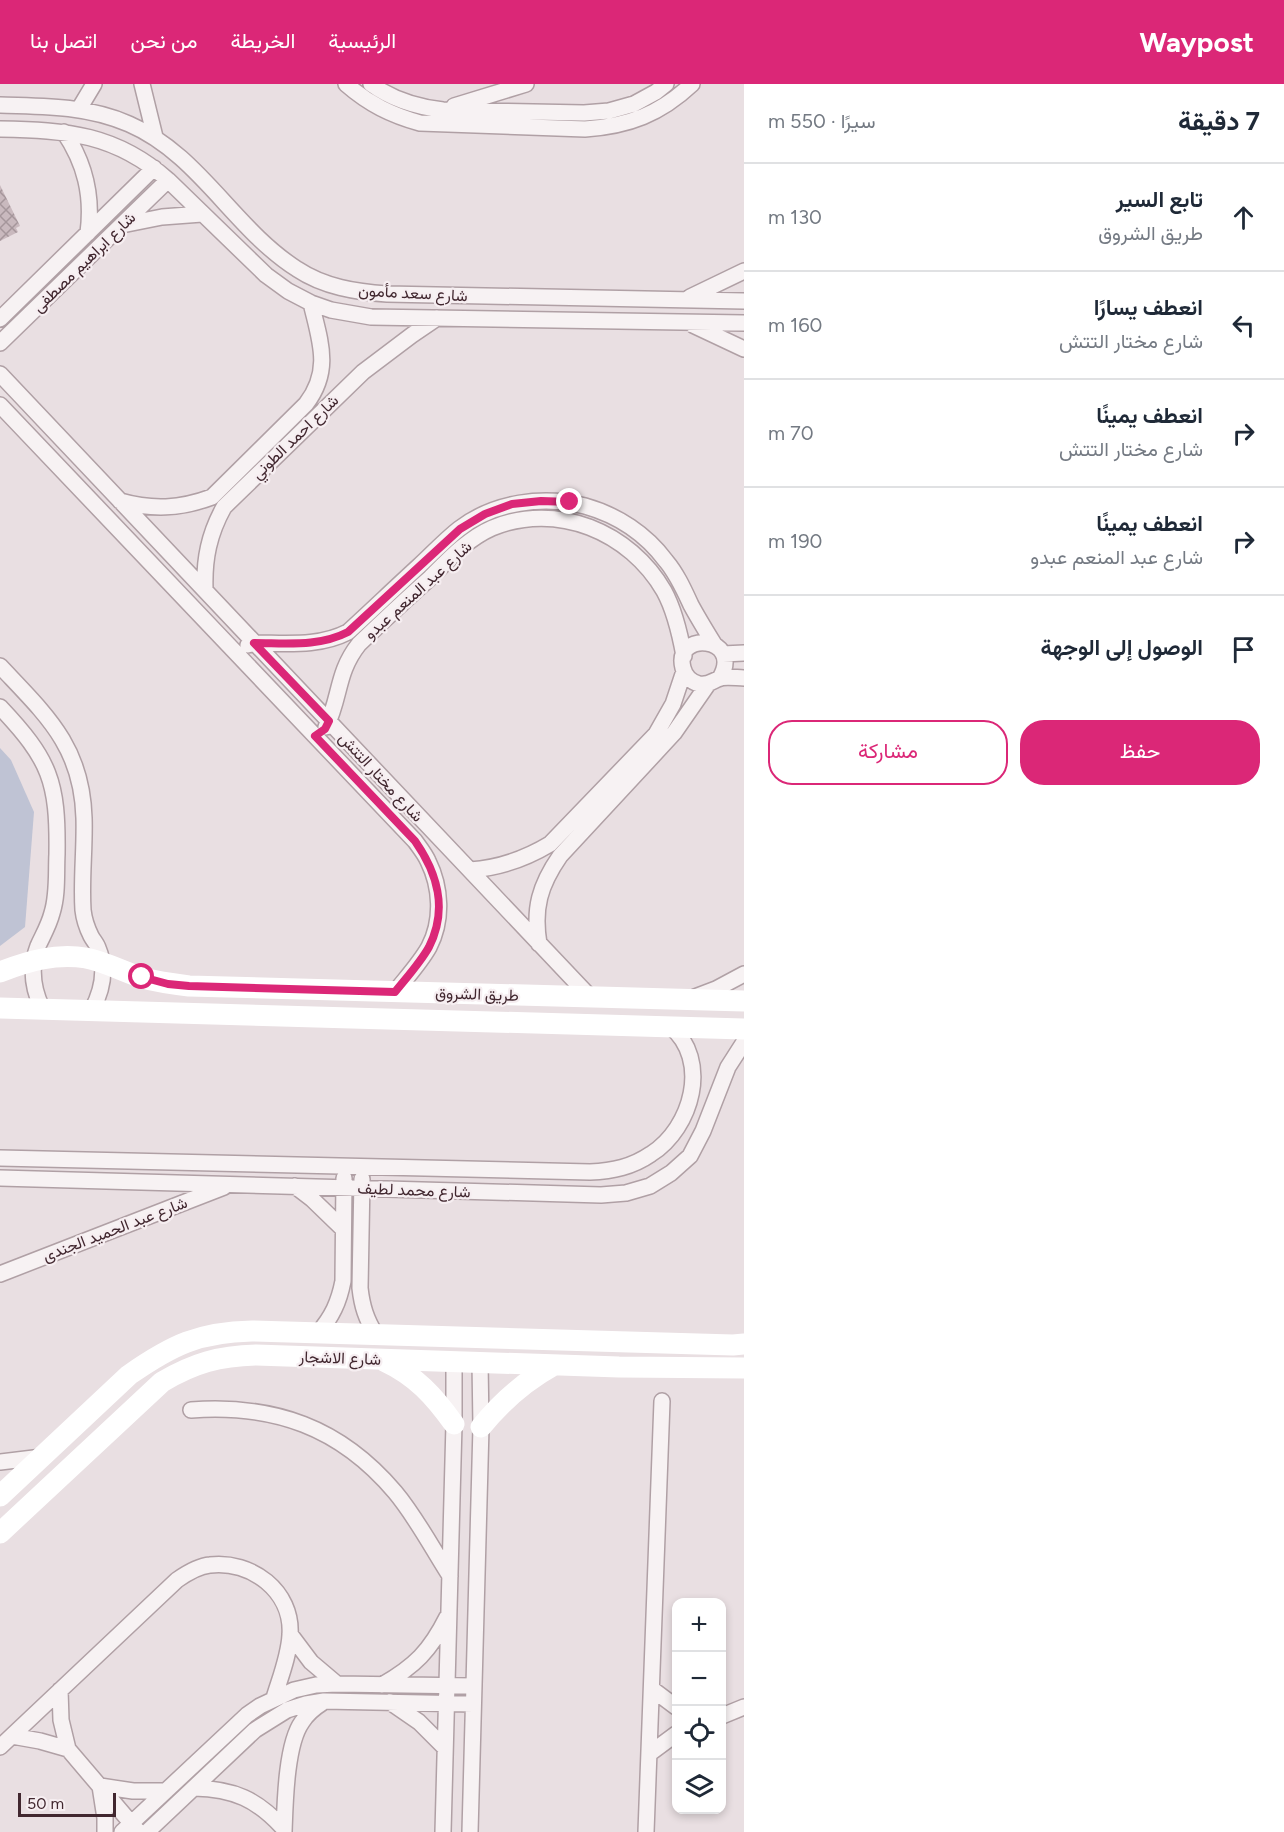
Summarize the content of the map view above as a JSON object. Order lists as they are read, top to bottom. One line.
{"streets":{"street":["شارع ابراهيم مصطفى","شارع سعد مأمون","شارع احمد الطوني","شارع عبد المنعم عبدو","شارع مختار التتش","طريق الشروق","شارع محمد لطيف","شارع عبد الحميد الجندى","شارع الاشجار"]},"crossings":[["شارع ابراهيم مصطفى","شارع سعد مأمون"],["شارع سعد مأمون","شارع احمد الطوني"],["شارع احمد الطوني","شارع مختار التتش"],["شارع عبد المنعم عبدو","شارع مختار التتش"],["شارع مختار التتش","طريق الشروق"],["طريق الشروق","شارع محمد لطيف"],["شارع محمد لطيف","شارع عبد الحميد الجندى"]],"scale_bar":"50 m","page":{"header":"Waypost","nav":["الرئيسية","الخريطة","من نحن","اتصل بنا"],"heading":["7 دقيقة","سيرًا · 550 m"],"list":[["تابع السير","طريق الشروق","130 m"],["انعطف يسارًا","شارع مختار التتش","160 m"],["انعطف يمينًا","شارع مختار التتش","70 m"],["انعطف يمينًا","شارع عبد المنعم عبدو","190 m"],"الوصول إلى الوجهة"],"buttons":["حفظ","مشاركة"],"map_buttons":["+","−"],"scale":"50 m"}}
